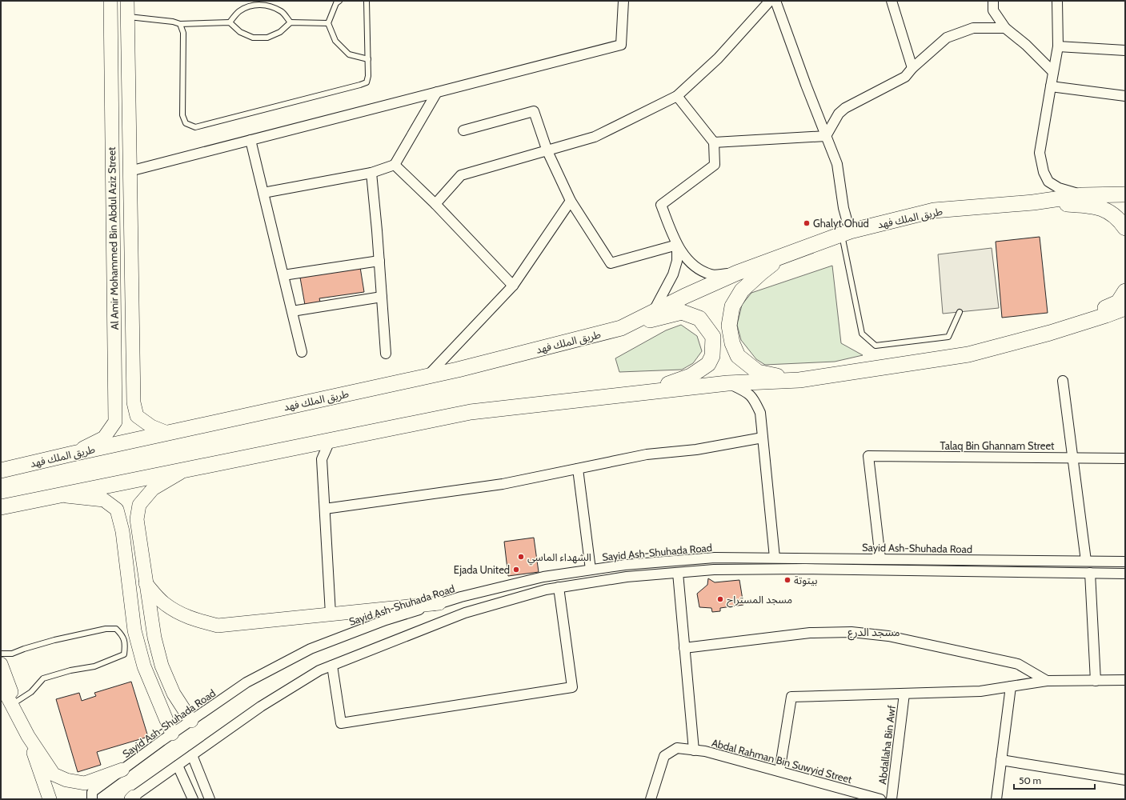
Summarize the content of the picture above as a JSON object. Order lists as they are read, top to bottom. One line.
{"streets":{"main road":["طريق الملك فهد","Al Amir Mohammed Bin Abdul Aziz Street"],"street":["Talaq Bin Ghannam Street","Sayid Ash-Shuhada Road","Abdallaha Bin Awf","Abdal Rahman Bin Suwyid Street"]},"crossings":[["طريق الملك فهد","Al Amir Mohammed Bin Abdul Aziz Street"],["Talaq Bin Ghannam Street","Sayid Ash-Shuhada Road"]],"districts":["مسجد الدرع"],"places":["Ghalyt Ohud","الشهداء الماسي","Ejada United","بيتوتة","مسجد المستراح"],"scale_bar":"50 m"}
